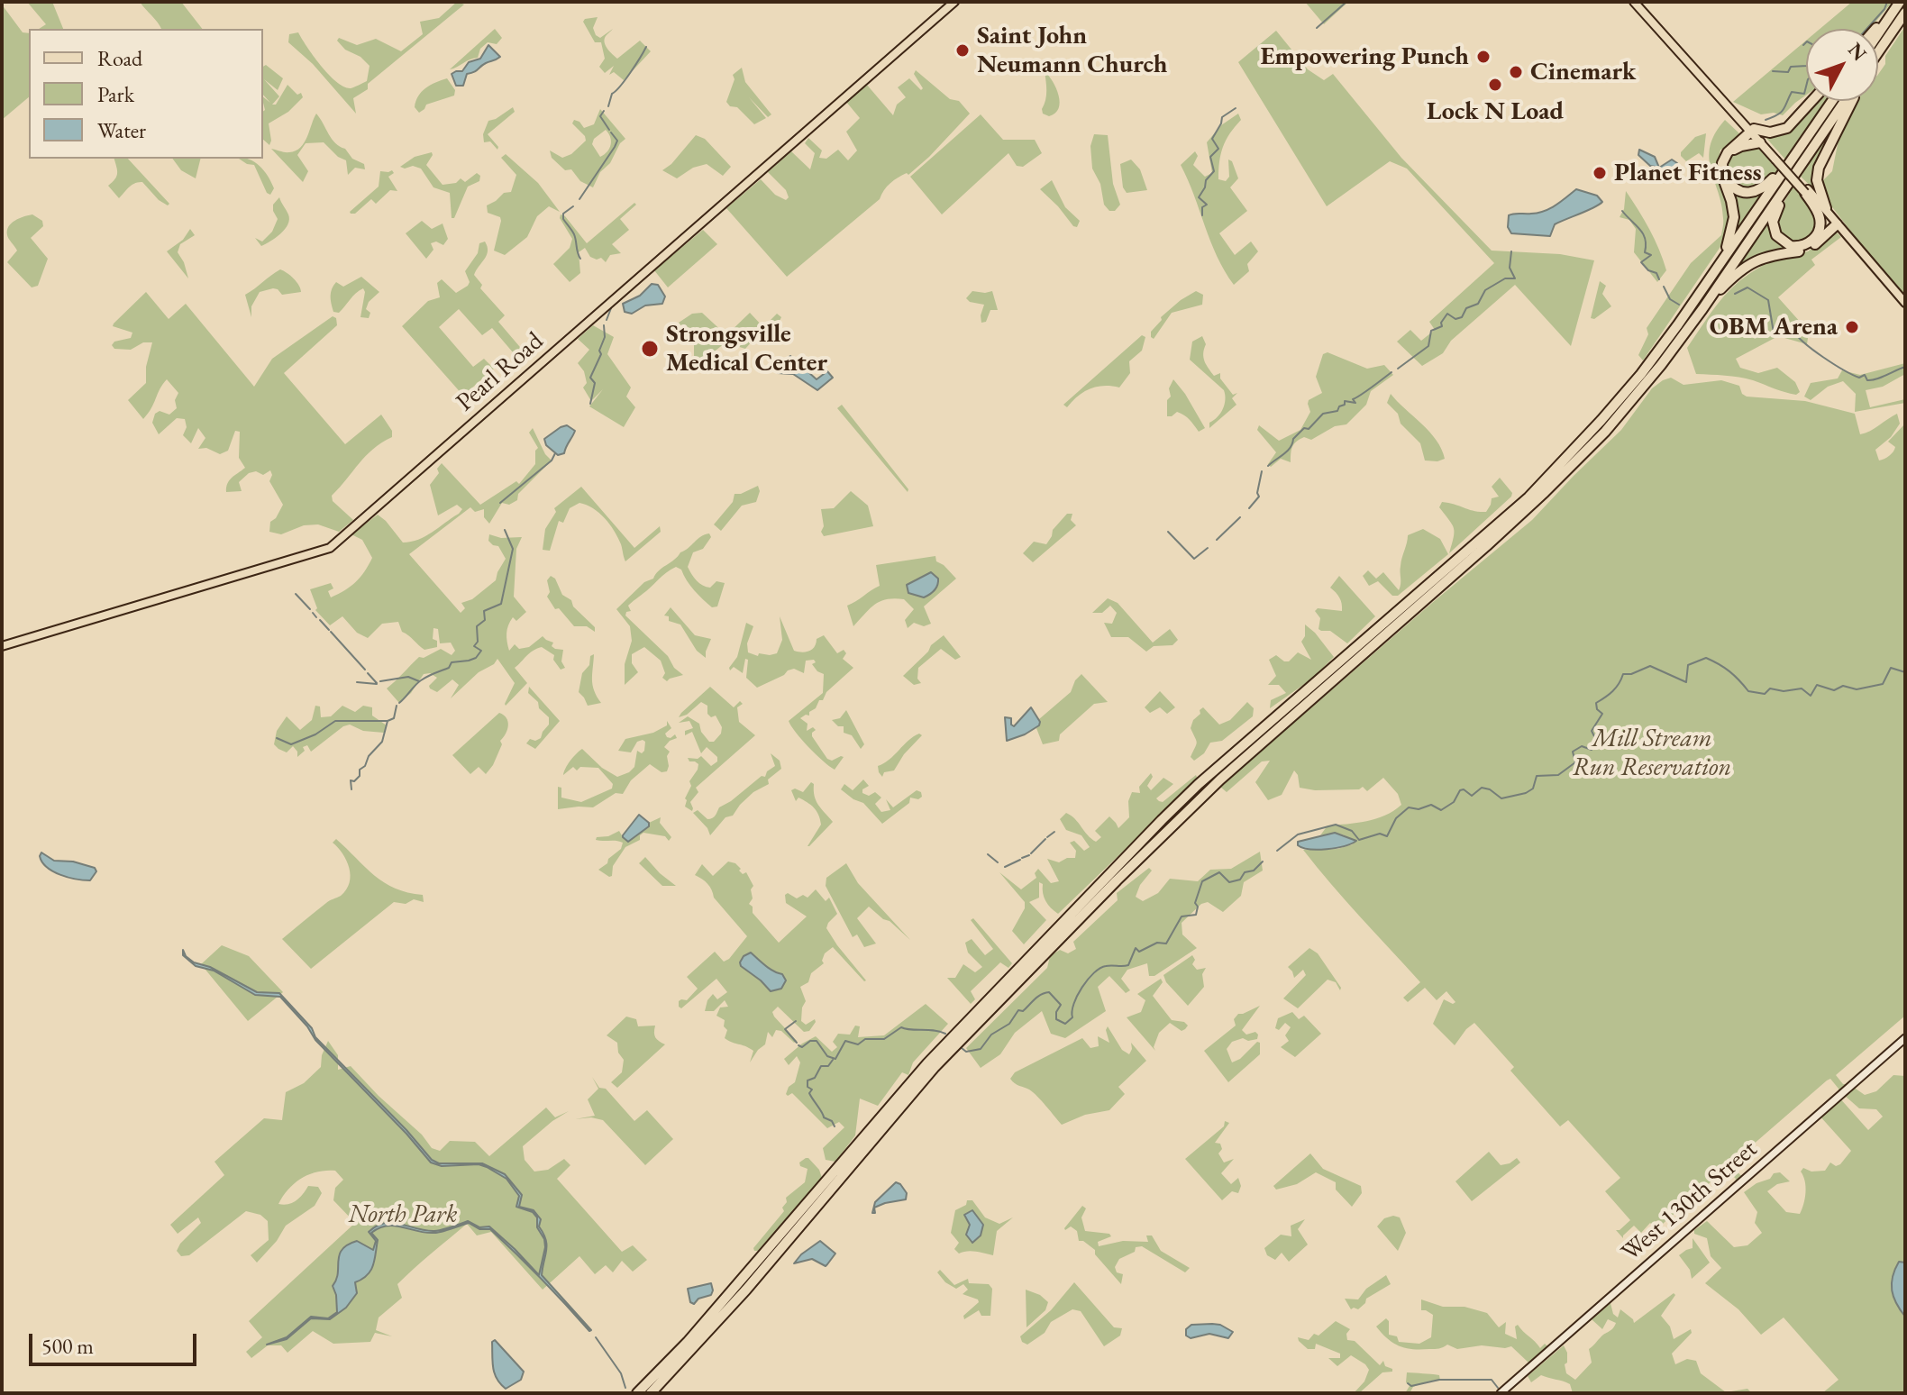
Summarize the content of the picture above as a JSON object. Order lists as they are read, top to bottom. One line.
{"streets":{"main road":["Pearl Road","West 130th Street"]},"parks":["Mill Stream Run Reservation","North Park"],"places":["Saint John Neumann Church","Empowering Punch","Cinemark","Lock N Load","Planet Fitness","OBM Arena","Strongsville Medical Center"],"legend":["Road","Park","Water"],"scale_bar":"500 m","north":"top right"}
